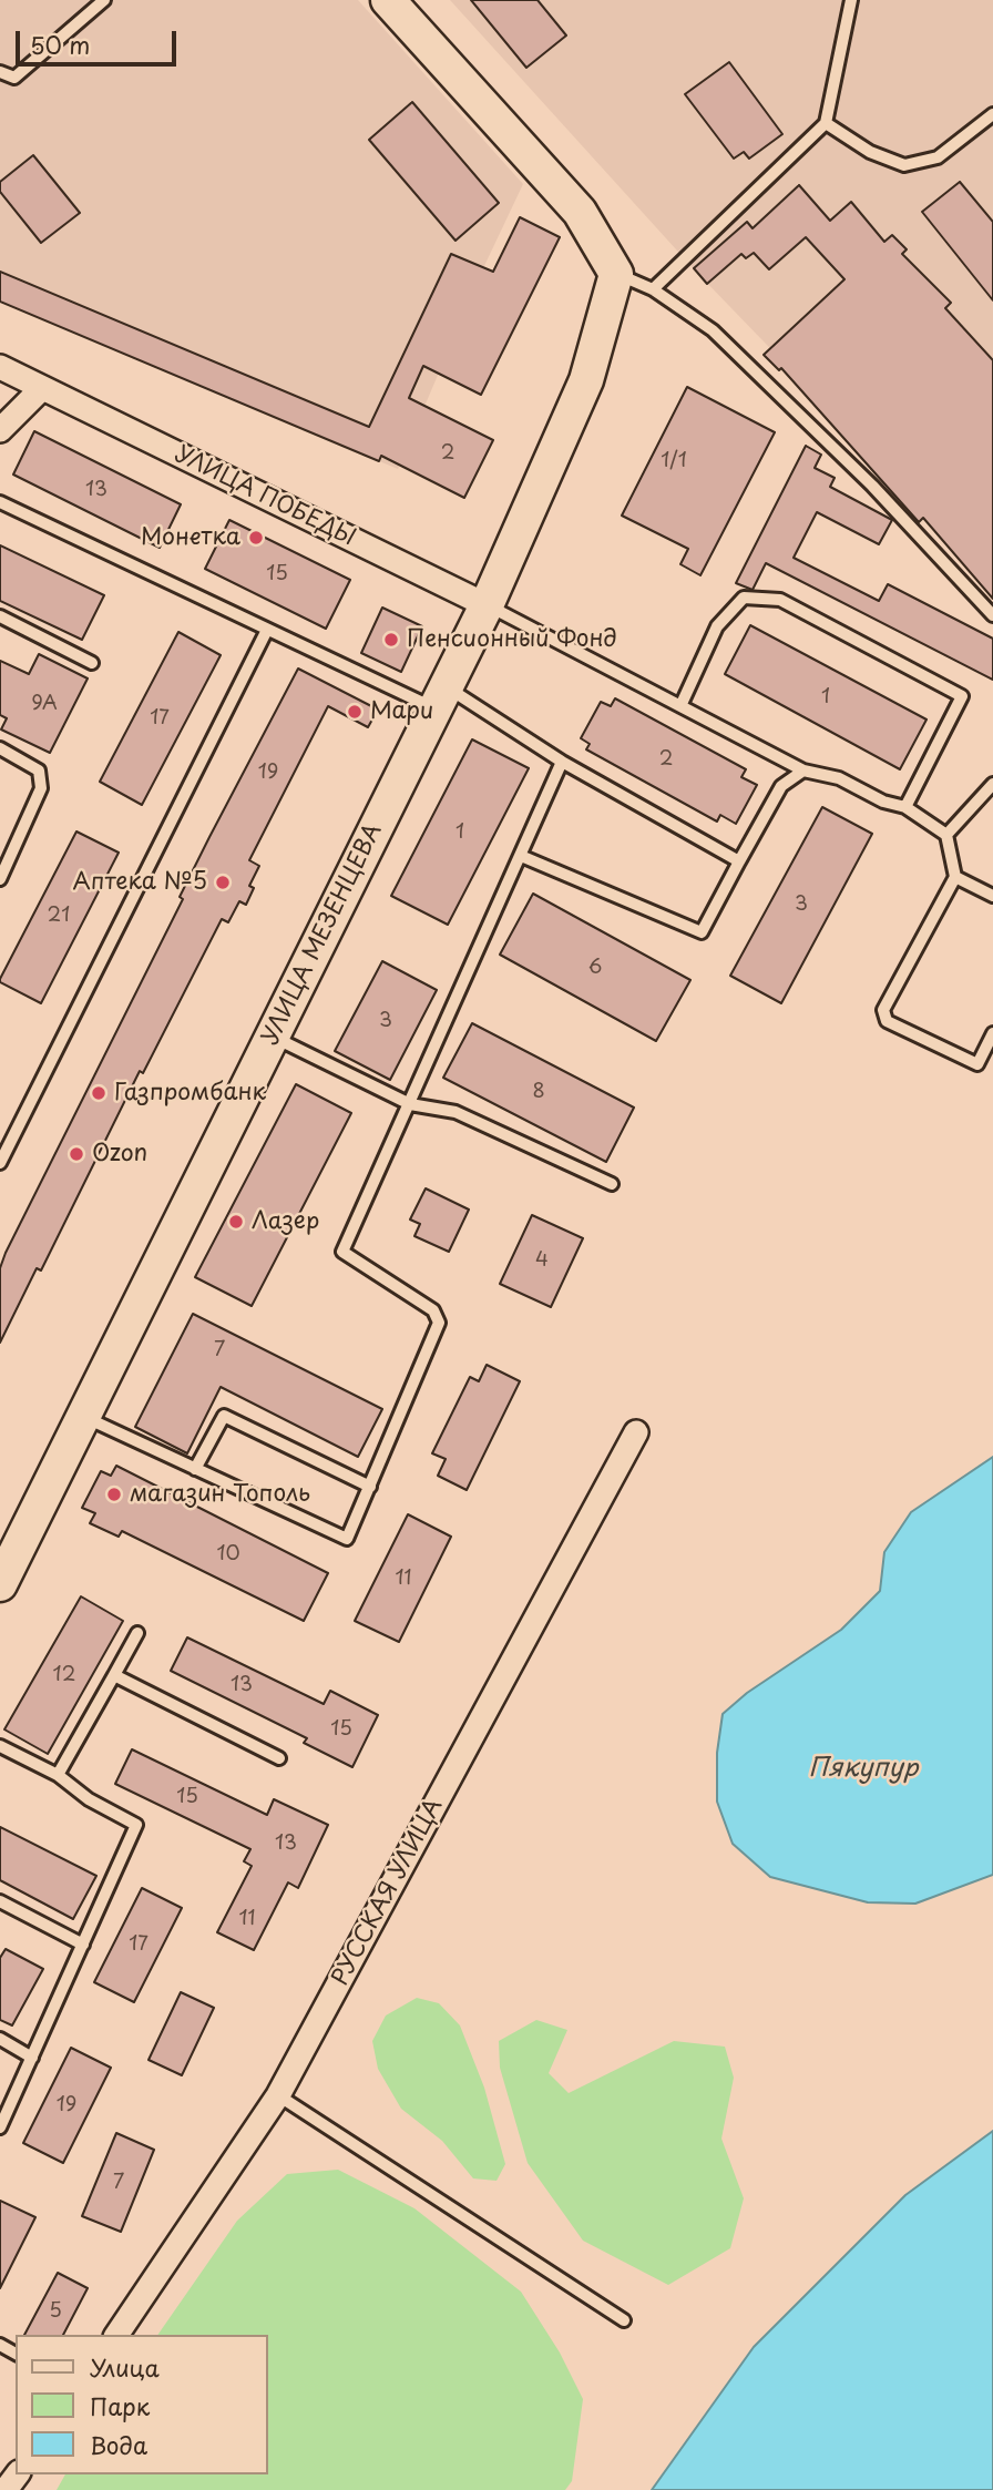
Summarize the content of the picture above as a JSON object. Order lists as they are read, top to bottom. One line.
{"streets":{"main road":["УЛИЦА МЕЗЕНЦЕВА"],"street":["УЛИЦА ПОБЕДЫ","РУССКАЯ УЛИЦА"]},"crossings":[["УЛИЦА ПОБЕДЫ","УЛИЦА МЕЗЕНЦЕВА"]],"water":["Пякупур"],"places":["Монетка","Пенсионный Фонд","Мари","Аптека №5","Газпромбанк","Ozon","Лазер","магазин Тополь"],"house_numbers":["2","1/1","13","15","1","9А","17","2","19","1","3","21","6","3","8","4","7","10","11","12","13","15","15","13","11","17","19","7","5"],"legend":["Улица","Парк","Вода"],"scale_bar":"50 m"}
